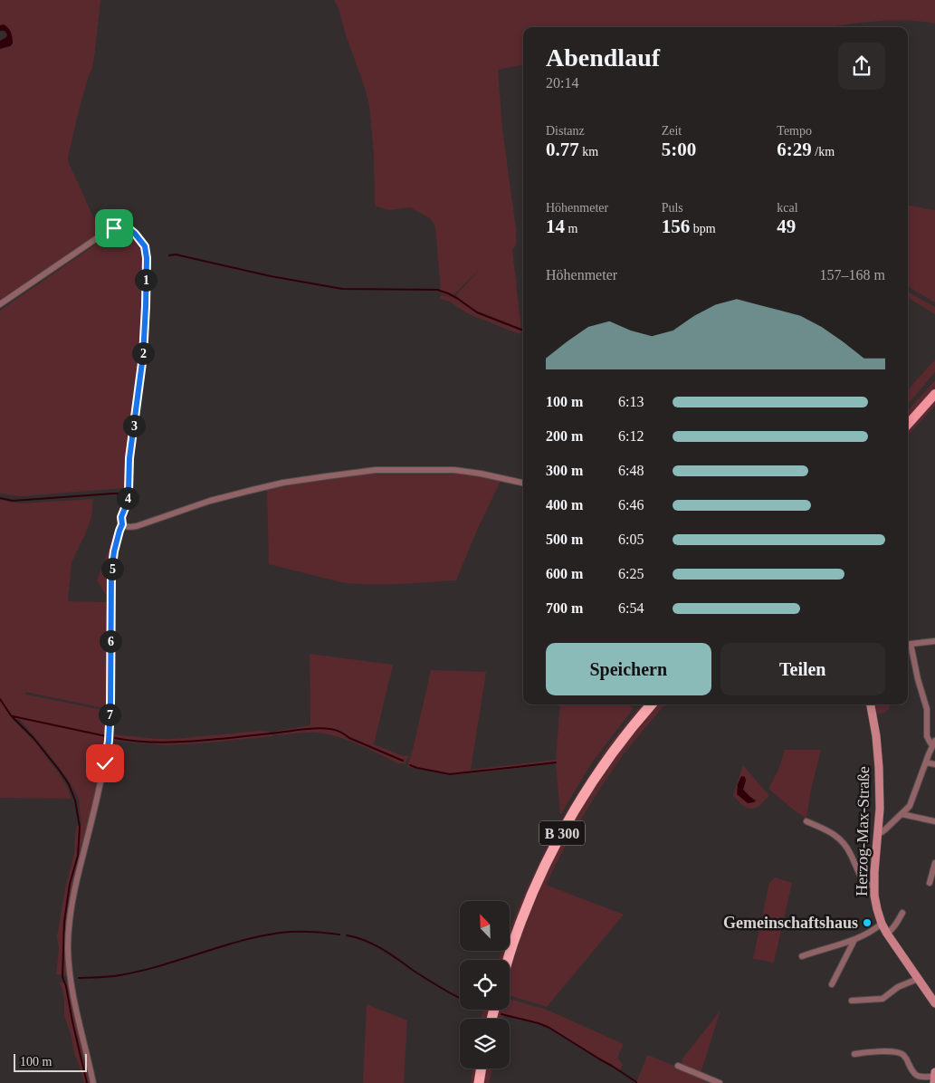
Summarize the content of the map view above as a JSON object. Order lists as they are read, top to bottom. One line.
{"streets":{"highway":["B 300"],"main road":["Herzog-Max-Straße"]},"places":["Gemeinschaftshaus"],"scale_bar":"100 m","north":"top left","page":{"heading":["Abendlauf","20:14"],"stats":[["Distanz","0.77 km"],["Zeit","5:00"],["Tempo","6:29 /km"],["Höhenmeter","14 m"],["Puls","156 bpm"],["kcal","49"]],"chart":["Höhenmeter","157–168 m"],"pins":["1","2","3","4","5","6","7"],"list":[{"name":"100 m","note":"6:13"},{"name":"200 m","note":"6:12"},{"name":"300 m","note":"6:48"},{"name":"400 m","note":"6:46"},{"name":"500 m","note":"6:05"},{"name":"600 m","note":"6:25"},{"name":"700 m","note":"6:54"}],"buttons":["Speichern","Teilen"],"scale":"100 m"}}
